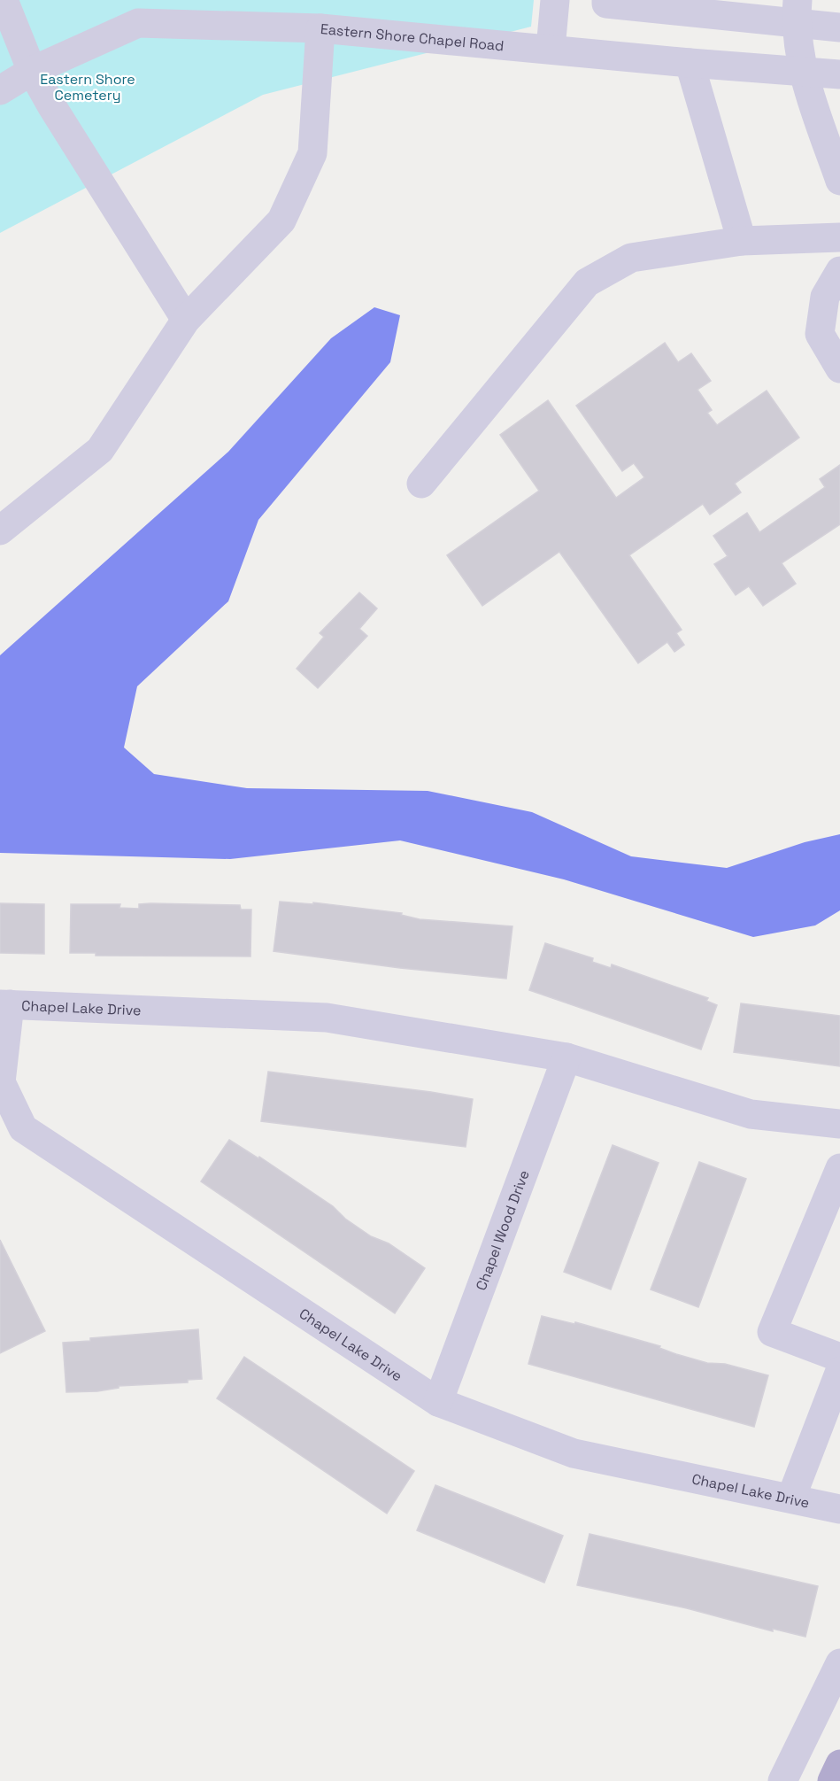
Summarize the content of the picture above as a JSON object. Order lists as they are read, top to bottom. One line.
{"streets":{"street":["Eastern Shore Chapel Road","Chapel Lake Drive","Chapel Wood Drive"]},"crossings":[["Chapel Lake Drive","Chapel Wood Drive"]],"parks":["Eastern Shore Cemetery"]}
